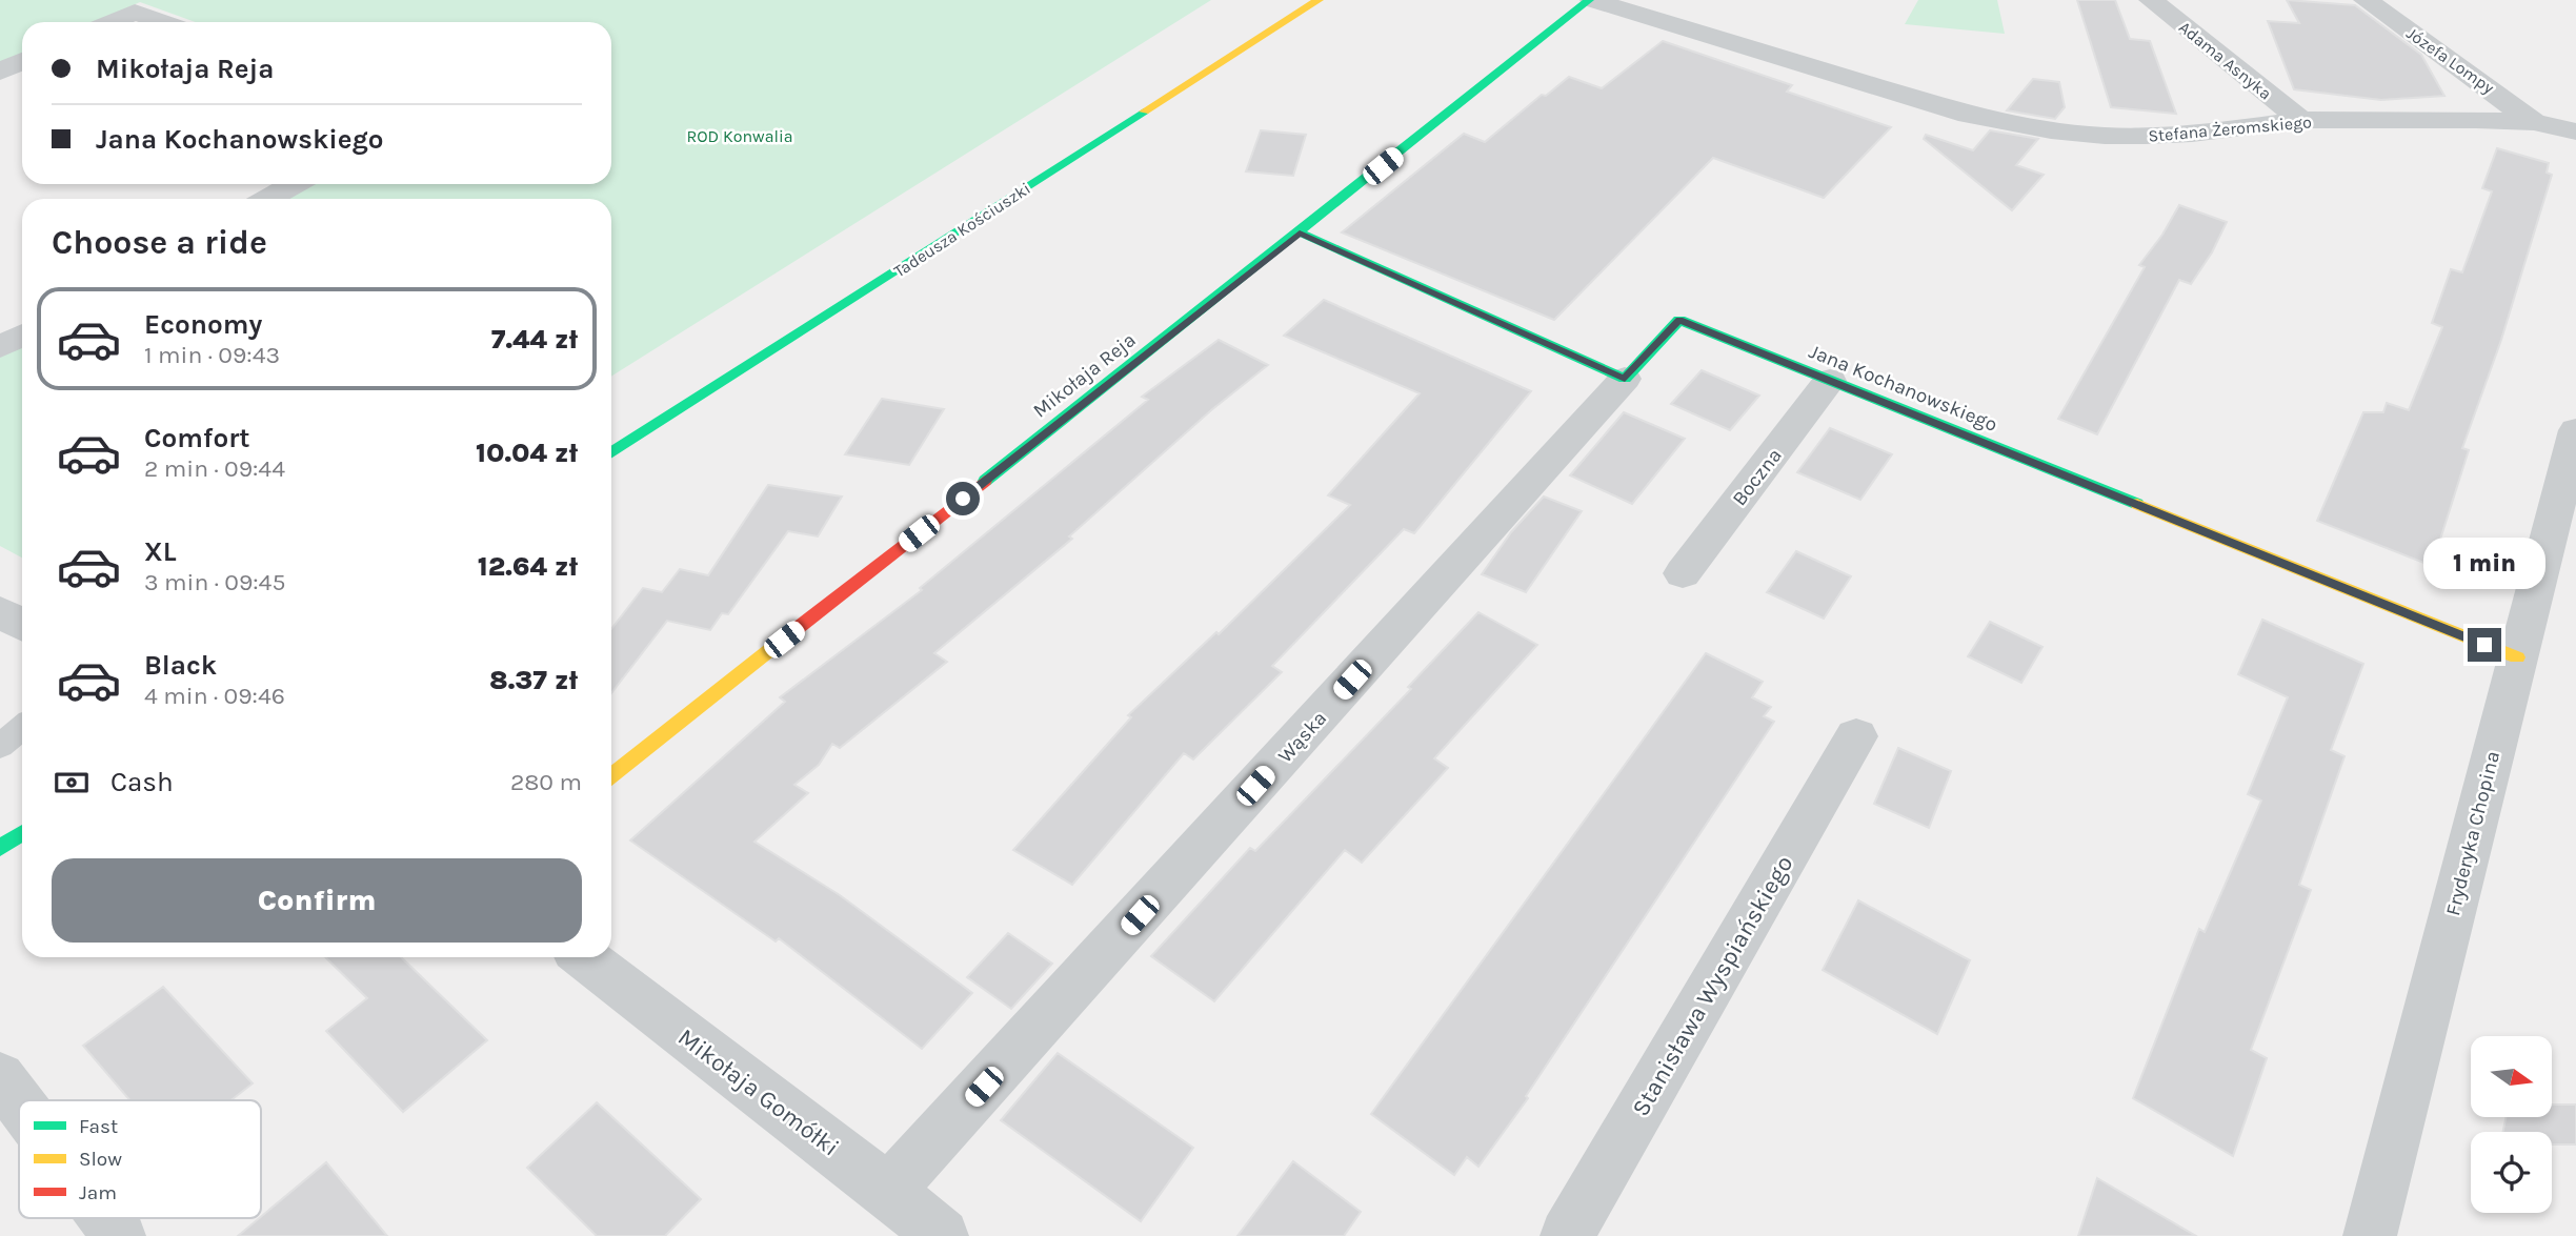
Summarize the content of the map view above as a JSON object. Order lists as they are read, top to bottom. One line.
{"streets":{"street":["Adama Asnyka","Józefa Lompy","Stefana Żeromskiego","Tadeusza Kościuszki","Mikołaja Reja","Jana Kochanowskiego","Boczna","Wąska","Fryderyka Chopina","Stanisława Wyspiańskiego","Mikołaja Gomółki"]},"crossings":[["Adama Asnyka","Stefana Żeromskiego"],["Józefa Lompy","Stefana Żeromskiego"],["Stefana Żeromskiego","Mikołaja Reja"],["Jana Kochanowskiego","Boczna"],["Jana Kochanowskiego","Wąska"],["Jana Kochanowskiego","Fryderyka Chopina"],["Wąska","Mikołaja Gomółki"]],"parks":["ROD Konwalia"],"legend":["Fast","Slow","Jam"],"north":"right","page":{"banner":["Mikołaja Reja","Jana Kochanowskiego"],"heading":"Choose a ride","list":[{"name":"Economy","note":"1 min · 09:43","value":"7.44 zł"},{"name":"Comfort","note":"2 min · 09:44","value":"10.04 zł"},{"name":"XL","note":"3 min · 09:45","value":"12.64 zł"},{"name":"Black","note":"4 min · 09:46","value":"8.37 zł"}],"bubble":"1 min","pay":["Cash","280 m"],"buttons":"Confirm"}}
